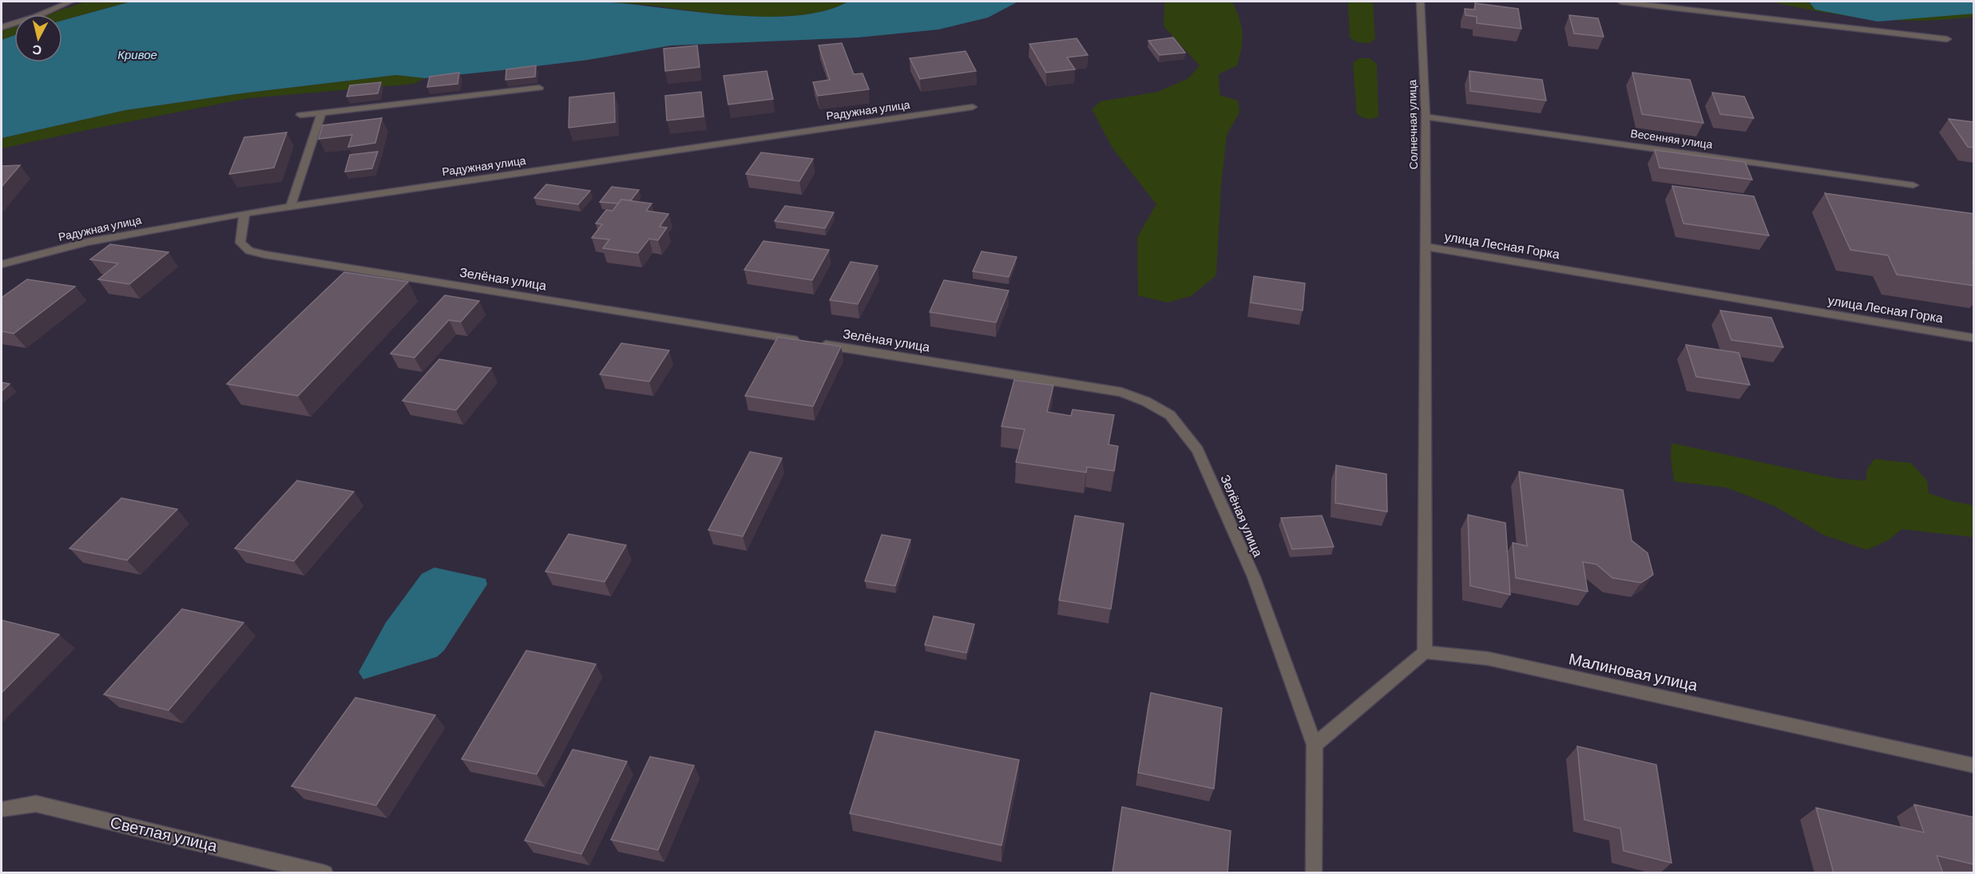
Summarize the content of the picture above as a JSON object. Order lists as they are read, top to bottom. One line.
{"streets":{"street":["Радужная улица","Солнечная улица","Весенняя улица","улица Лесная Горка","Зелёная улица","Малиновая улица","Светлая улица"]},"crossings":[["Радужная улица","Зелёная улица"],["Солнечная улица","Весенняя улица"],["Солнечная улица","улица Лесная Горка"],["улица Лесная Горка","Малиновая улица"]],"water":["Кривое"],"north":"bottom"}
